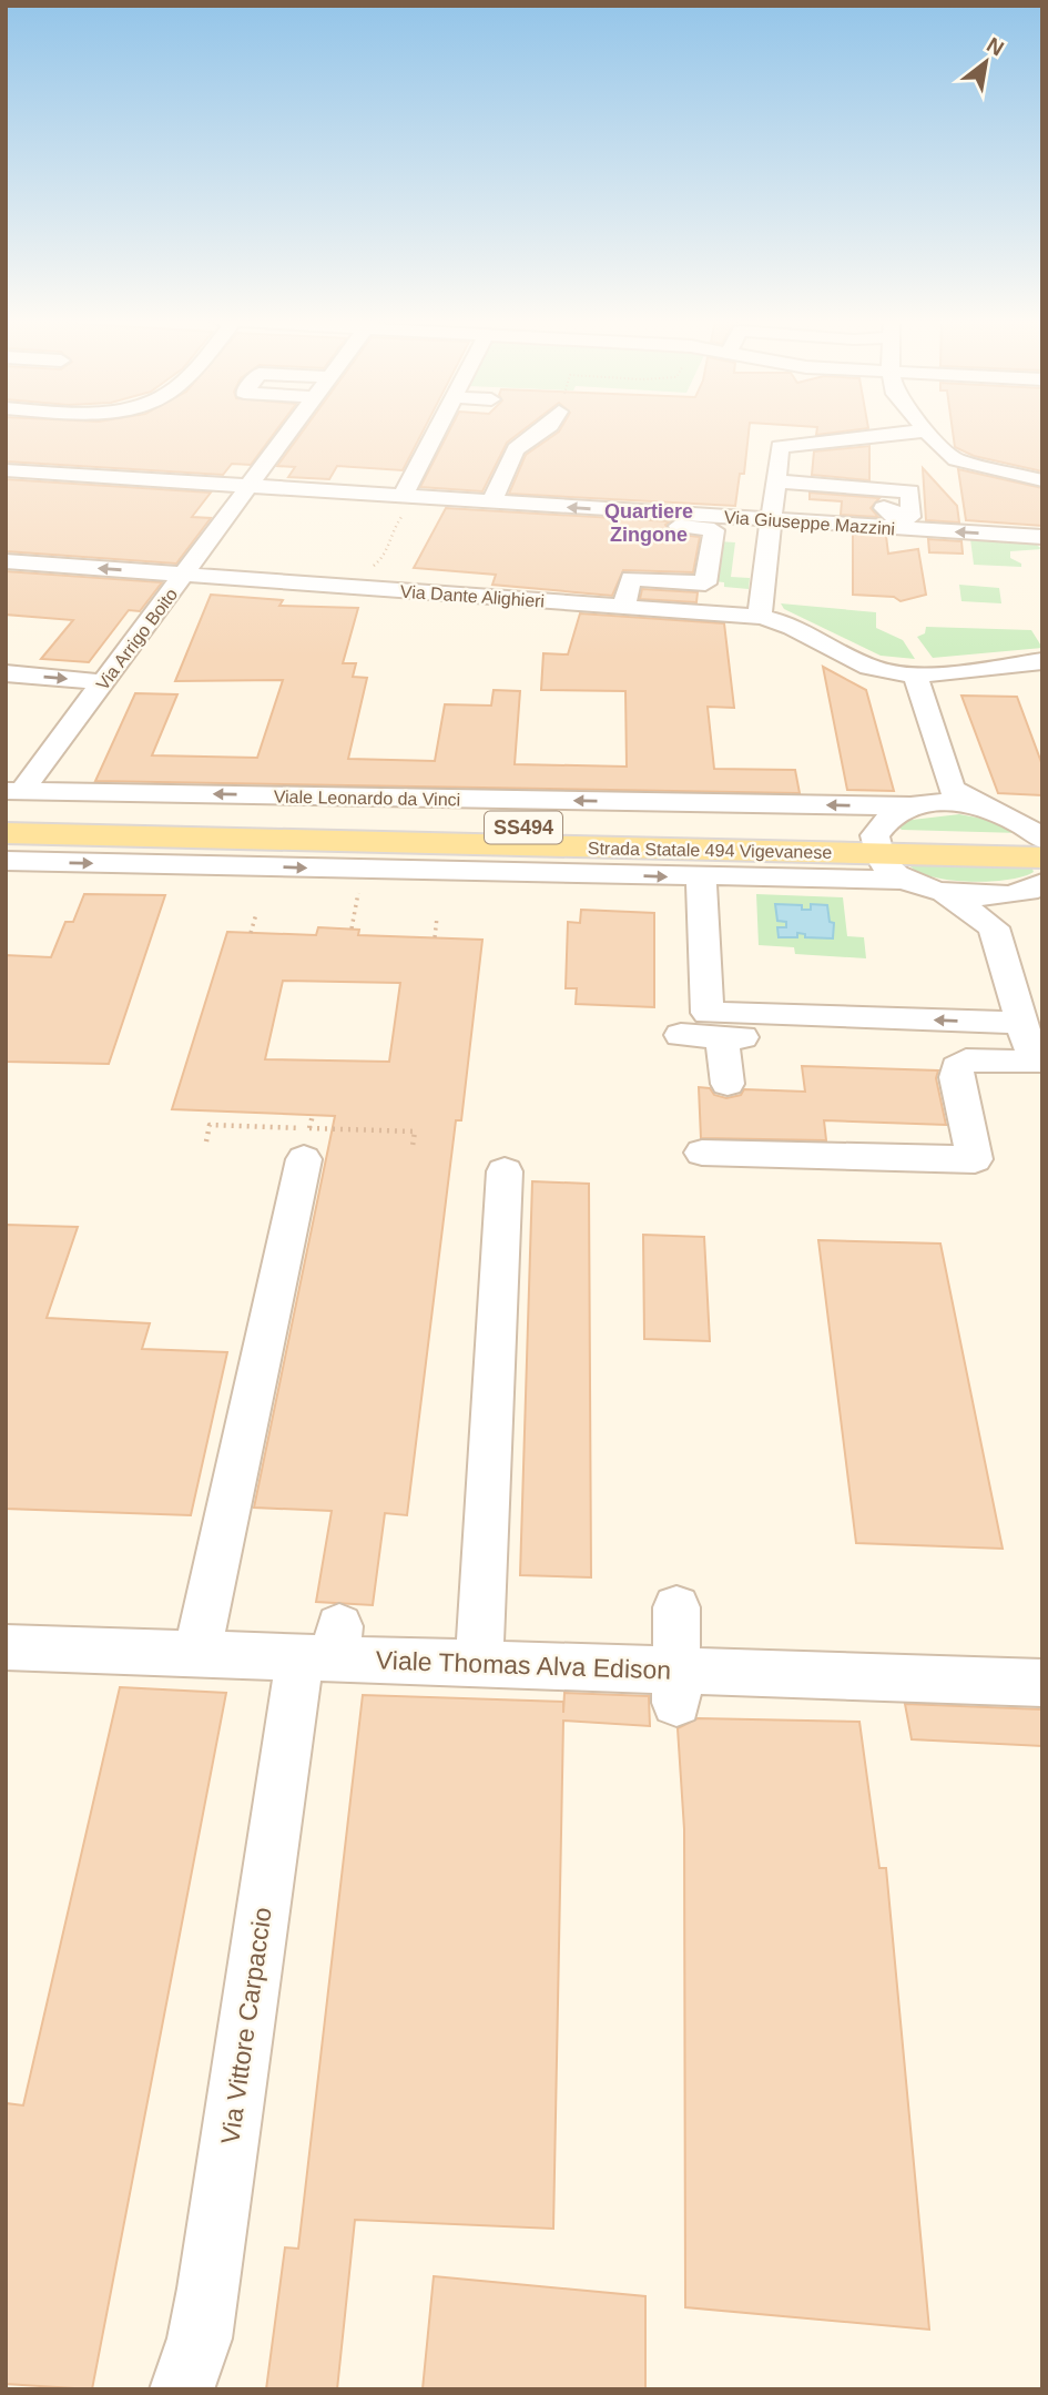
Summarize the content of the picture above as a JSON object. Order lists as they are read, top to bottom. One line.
{"streets":{"main road":["SS494","Strada Statale 494 Vigevanese"],"street":["Via Giuseppe Mazzini","Via Dante Alighieri","Via Arrigo Boito","Viale Leonardo da Vinci","Viale Thomas Alva Edison","Via Vittore Carpaccio"]},"crossings":[["Via Giuseppe Mazzini","Via Arrigo Boito"],["Via Dante Alighieri","Via Arrigo Boito"],["Via Arrigo Boito","Viale Leonardo da Vinci"],["Via Arrigo Boito","Strada Statale 494 Vigevanese"],["Viale Leonardo da Vinci","Strada Statale 494 Vigevanese"],["Viale Thomas Alva Edison","Via Vittore Carpaccio"]],"districts":["Quartiere Zingone"],"north":"top right"}
